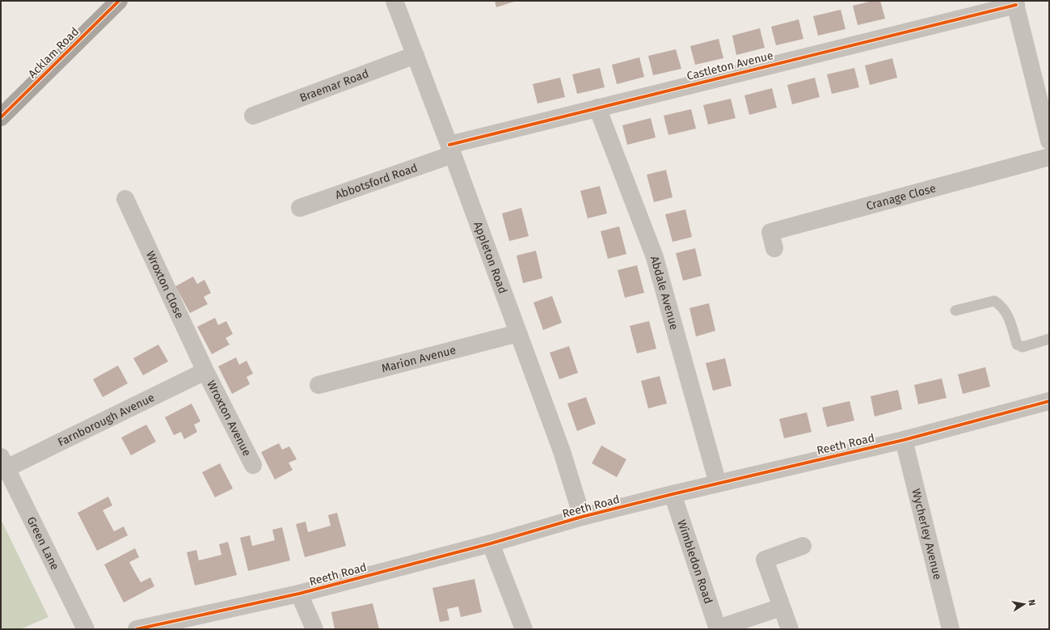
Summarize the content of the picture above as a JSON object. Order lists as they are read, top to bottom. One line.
{"streets":{"main road":["Acklam Road"],"street":["Castleton Avenue","Braemar Road","Abbotsford Road","Cranage Close","Appleton Road","Wroxton Close","Abdale Avenue","Marion Avenue","Wroxton Avenue","Farnborough Avenue","Reeth Road","Wycherley Avenue","Green Lane","Wimbledon Road"]},"crossings":[["Castleton Avenue","Abbotsford Road"],["Castleton Avenue","Appleton Road"],["Castleton Avenue","Abdale Avenue"],["Braemar Road","Appleton Road"],["Abbotsford Road","Appleton Road"],["Appleton Road","Marion Avenue"],["Appleton Road","Reeth Road"],["Wroxton Close","Wroxton Avenue"],["Wroxton Close","Farnborough Avenue"],["Abdale Avenue","Reeth Road"],["Wroxton Avenue","Farnborough Avenue"],["Farnborough Avenue","Green Lane"],["Reeth Road","Wycherley Avenue"],["Reeth Road","Wimbledon Road"]],"north":"right"}
